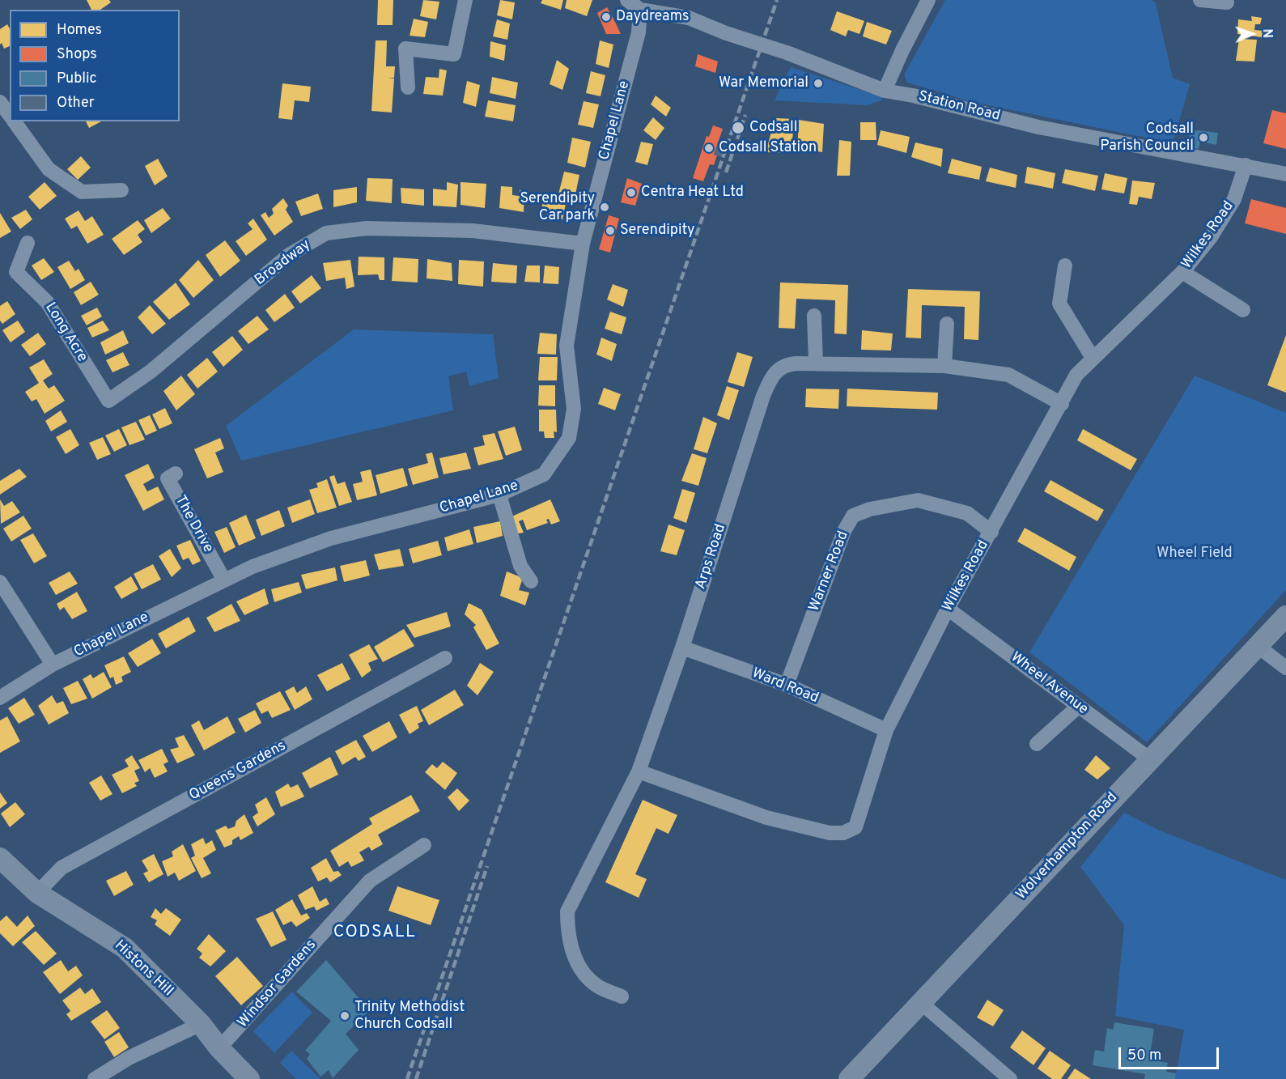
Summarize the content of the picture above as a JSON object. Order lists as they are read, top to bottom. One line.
{"streets":{"street":["Station Road","Chapel Lane","Wilkes Road","Broadway","Long Acre","The Drive","Arps Road","Warner Road","Wheel Avenue","Ward Road","Queens Gardens","Wolverhampton Road","Histons Hill","Windsor Gardens"]},"crossings":[["Station Road","Chapel Lane"],["Station Road","Wilkes Road"],["Chapel Lane","Broadway"],["Chapel Lane","The Drive"],["Wilkes Road","Arps Road"],["Wilkes Road","Warner Road"],["Wilkes Road","Wheel Avenue"],["Wilkes Road","Ward Road"],["Broadway","Long Acre"],["Arps Road","Ward Road"],["Warner Road","Ward Road"],["Wheel Avenue","Wolverhampton Road"],["Queens Gardens","Histons Hill"],["Histons Hill","Windsor Gardens"]],"districts":["CODSALL"],"parks":["Wheel Field"],"places":["Daydreams","War Memorial","Codsall","Codsall Parish Council","Codsall Station","Centra Heat Ltd","Serendipity Car park","Serendipity","Trinity Methodist Church Codsall"],"legend":["Homes","Shops","Public","Other"],"scale_bar":"50 m","north":"right"}
